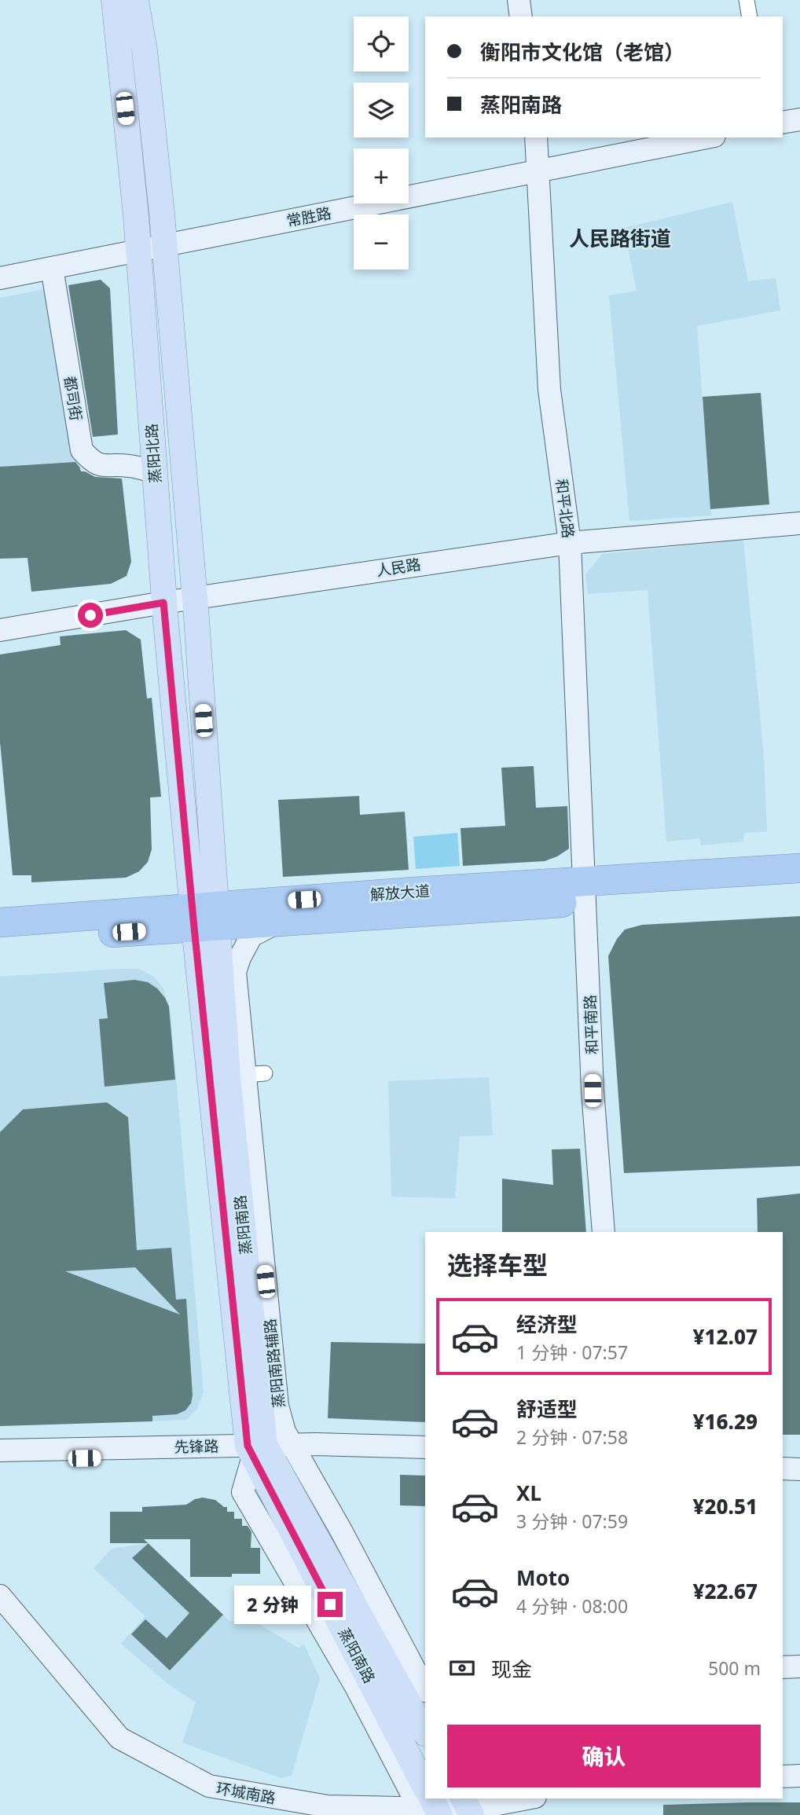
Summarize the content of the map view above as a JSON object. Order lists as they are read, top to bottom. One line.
{"streets":{"highway":["解放大道"],"main road":["蒸阳北路","蒸阳南路"],"street":["常胜路","都司街","和平北路","人民路","和平南路","先锋路","环城南路"]},"crossings":[["常胜路","都司街"],["常胜路","蒸阳北路"],["常胜路","和平北路"],["都司街","蒸阳北路"],["蒸阳北路","人民路"],["蒸阳北路","解放大道"],["蒸阳北路","蒸阳南路"],["和平北路","人民路"],["和平北路","解放大道"],["和平北路","和平南路"],["解放大道","和平南路"],["解放大道","蒸阳南路"],["蒸阳南路","先锋路"]],"districts":["人民路街道"],"page":{"map_buttons":["+","−"],"banner":["衡阳市文化馆（老馆）","蒸阳南路"],"heading":"选择车型","list":[{"name":"经济型","note":"1 分钟 · 07:57","value":"¥12.07"},{"name":"舒适型","note":"2 分钟 · 07:58","value":"¥16.29"},{"name":"XL","note":"3 分钟 · 07:59","value":"¥20.51"},{"name":"Moto","note":"4 分钟 · 08:00","value":"¥22.67"}],"bubble":"2 分钟","pay":["现金","500 m"],"buttons":"确认"}}
